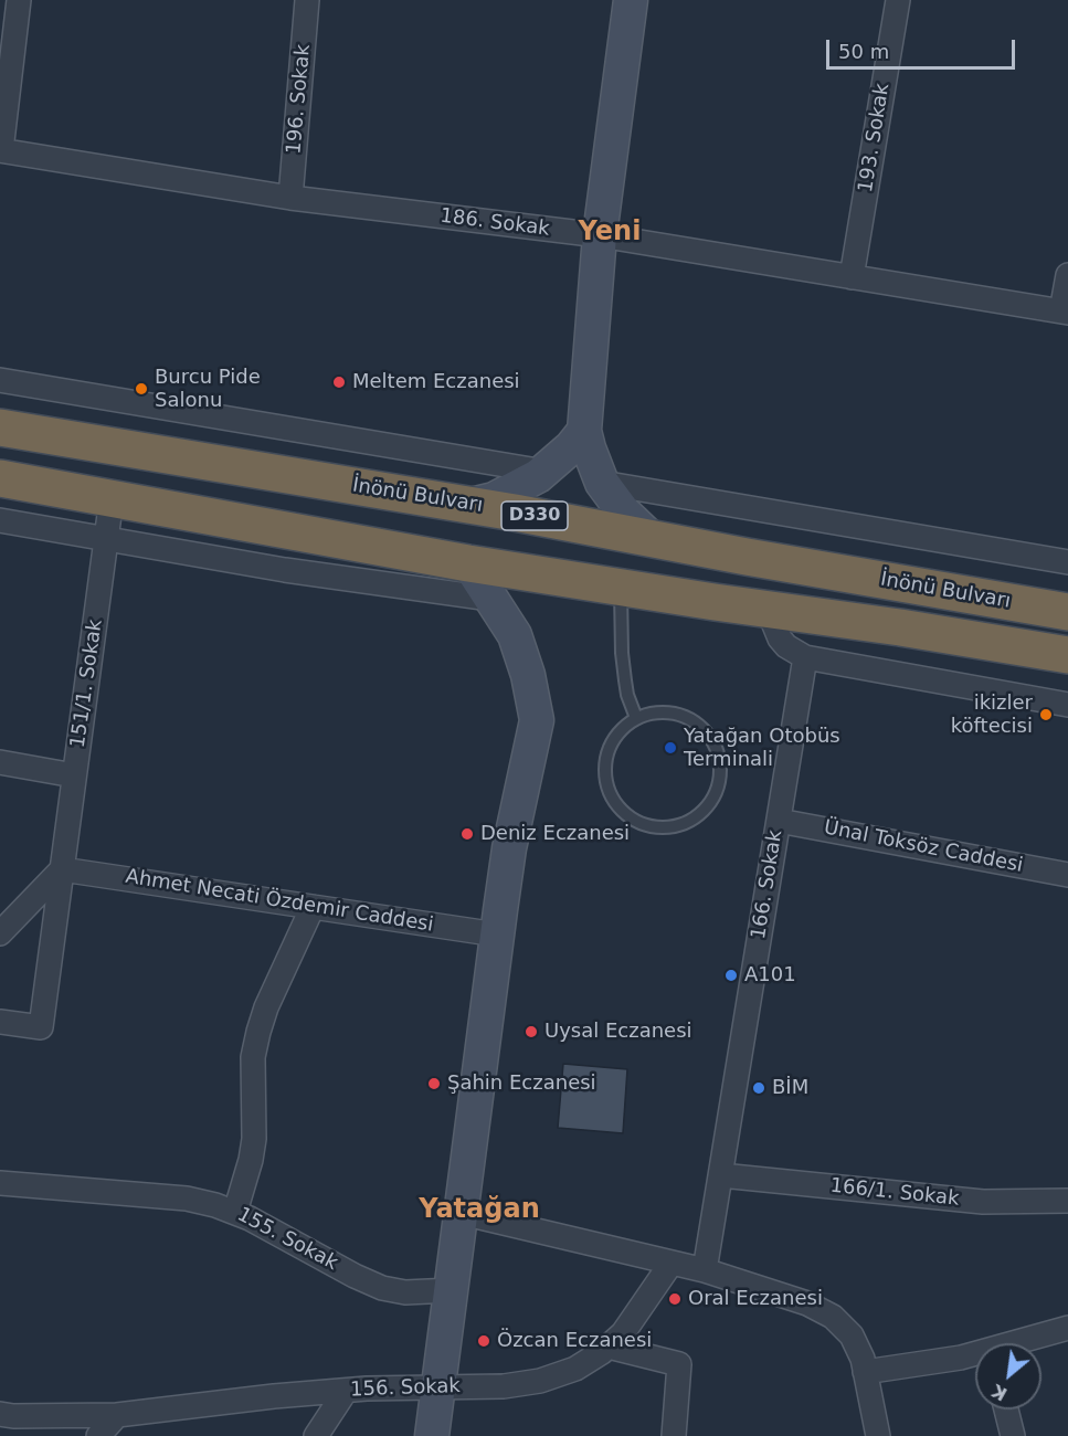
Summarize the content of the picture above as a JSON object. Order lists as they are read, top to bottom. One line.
{"streets":{"highway":["İnönü Bulvarı","D330"],"street":["196. Sokak","193. Sokak","186. Sokak","151/1. Sokak","Ünal Toksöz Caddesi","166. Sokak","Ahmet Necati Özdemir Caddesi","166/1. Sokak","155. Sokak","156. Sokak"]},"crossings":[["196. Sokak","186. Sokak"],["193. Sokak","186. Sokak"],["151/1. Sokak","Ahmet Necati Özdemir Caddesi"],["Ünal Toksöz Caddesi","166. Sokak"],["166. Sokak","166/1. Sokak"]],"districts":["Yeni","Yatağan"],"places":["Meltem Eczanesi","Burcu Pide Salonu","ikizler köftecisi","Yatağan Otobüs Terminali","Deniz Eczanesi","A101","Uysal Eczanesi","Şahin Eczanesi","BİM","Oral Eczanesi","Özcan Eczanesi"],"scale_bar":"50 m","north":"bottom left"}
